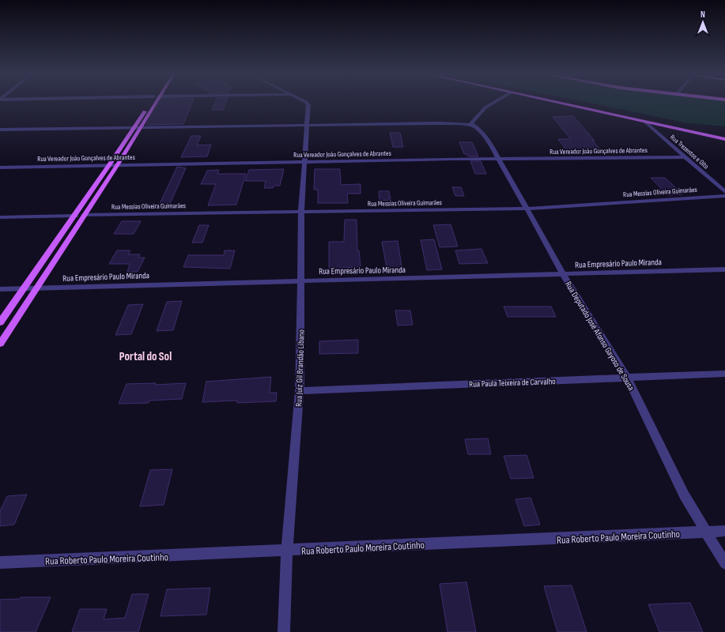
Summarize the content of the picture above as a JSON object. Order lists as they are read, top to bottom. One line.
{"streets":{"street":["Rua Vereador João Gonçalves de Abrantes","Rua Trezentos e Oito","Rua Messias Oliveira Guimarães","Rua Empresário Paulo Miranda","Rua Deputado José Afonso Gayoso de Sousa","Rua Juiz Gil Brandão Líbano","Rua Paula Teixeira de Carvalho","Rua Roberto Paulo Moreira Coutinho"]},"crossings":[["Rua Vereador João Gonçalves de Abrantes","Rua Trezentos e Oito"],["Rua Vereador João Gonçalves de Abrantes","Rua Deputado José Afonso Gayoso de Sousa"],["Rua Vereador João Gonçalves de Abrantes","Rua Juiz Gil Brandão Líbano"],["Rua Messias Oliveira Guimarães","Rua Deputado José Afonso Gayoso de Sousa"],["Rua Messias Oliveira Guimarães","Rua Juiz Gil Brandão Líbano"],["Rua Empresário Paulo Miranda","Rua Deputado José Afonso Gayoso de Sousa"],["Rua Empresário Paulo Miranda","Rua Juiz Gil Brandão Líbano"],["Rua Deputado José Afonso Gayoso de Sousa","Rua Paula Teixeira de Carvalho"],["Rua Deputado José Afonso Gayoso de Sousa","Rua Roberto Paulo Moreira Coutinho"],["Rua Juiz Gil Brandão Líbano","Rua Paula Teixeira de Carvalho"],["Rua Juiz Gil Brandão Líbano","Rua Roberto Paulo Moreira Coutinho"]],"districts":["Portal do Sol"],"north":"top"}
